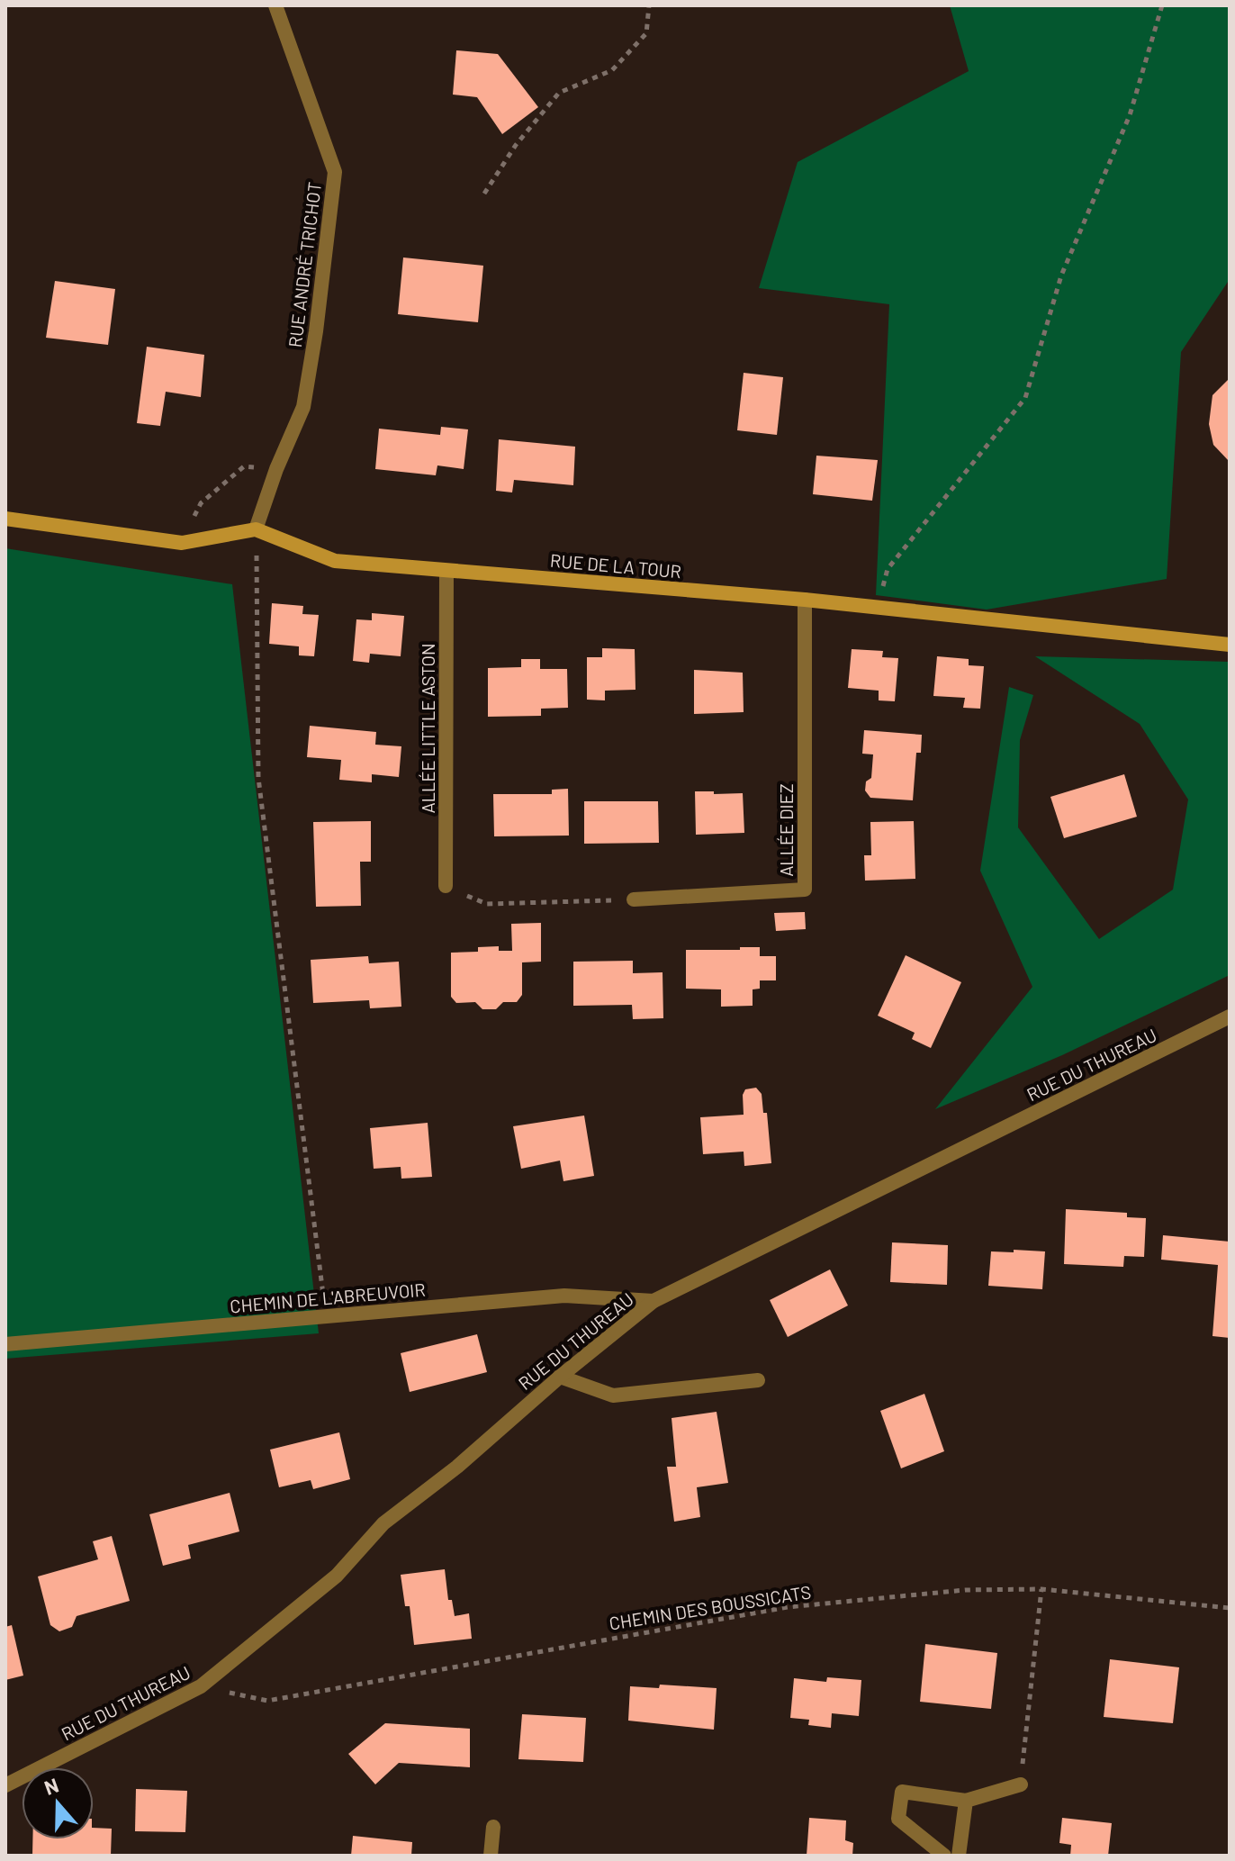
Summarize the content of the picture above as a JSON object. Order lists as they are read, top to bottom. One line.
{"streets":{"street":["RUE ANDRÉ TRICHOT","RUE DE LA TOUR","ALLÉE LITTLE ASTON","ALLÉE DIEZ","RUE DU THUREAU","CHEMIN DE L'ABREUVOIR"],"path":["CHEMIN DES BOUSSICATS"]},"crossings":[["RUE ANDRÉ TRICHOT","RUE DE LA TOUR"],["RUE DE LA TOUR","ALLÉE LITTLE ASTON"],["RUE DE LA TOUR","ALLÉE DIEZ"],["RUE DU THUREAU","CHEMIN DE L'ABREUVOIR"],["RUE DU THUREAU","CHEMIN DES BOUSSICATS"]],"north":"top"}
